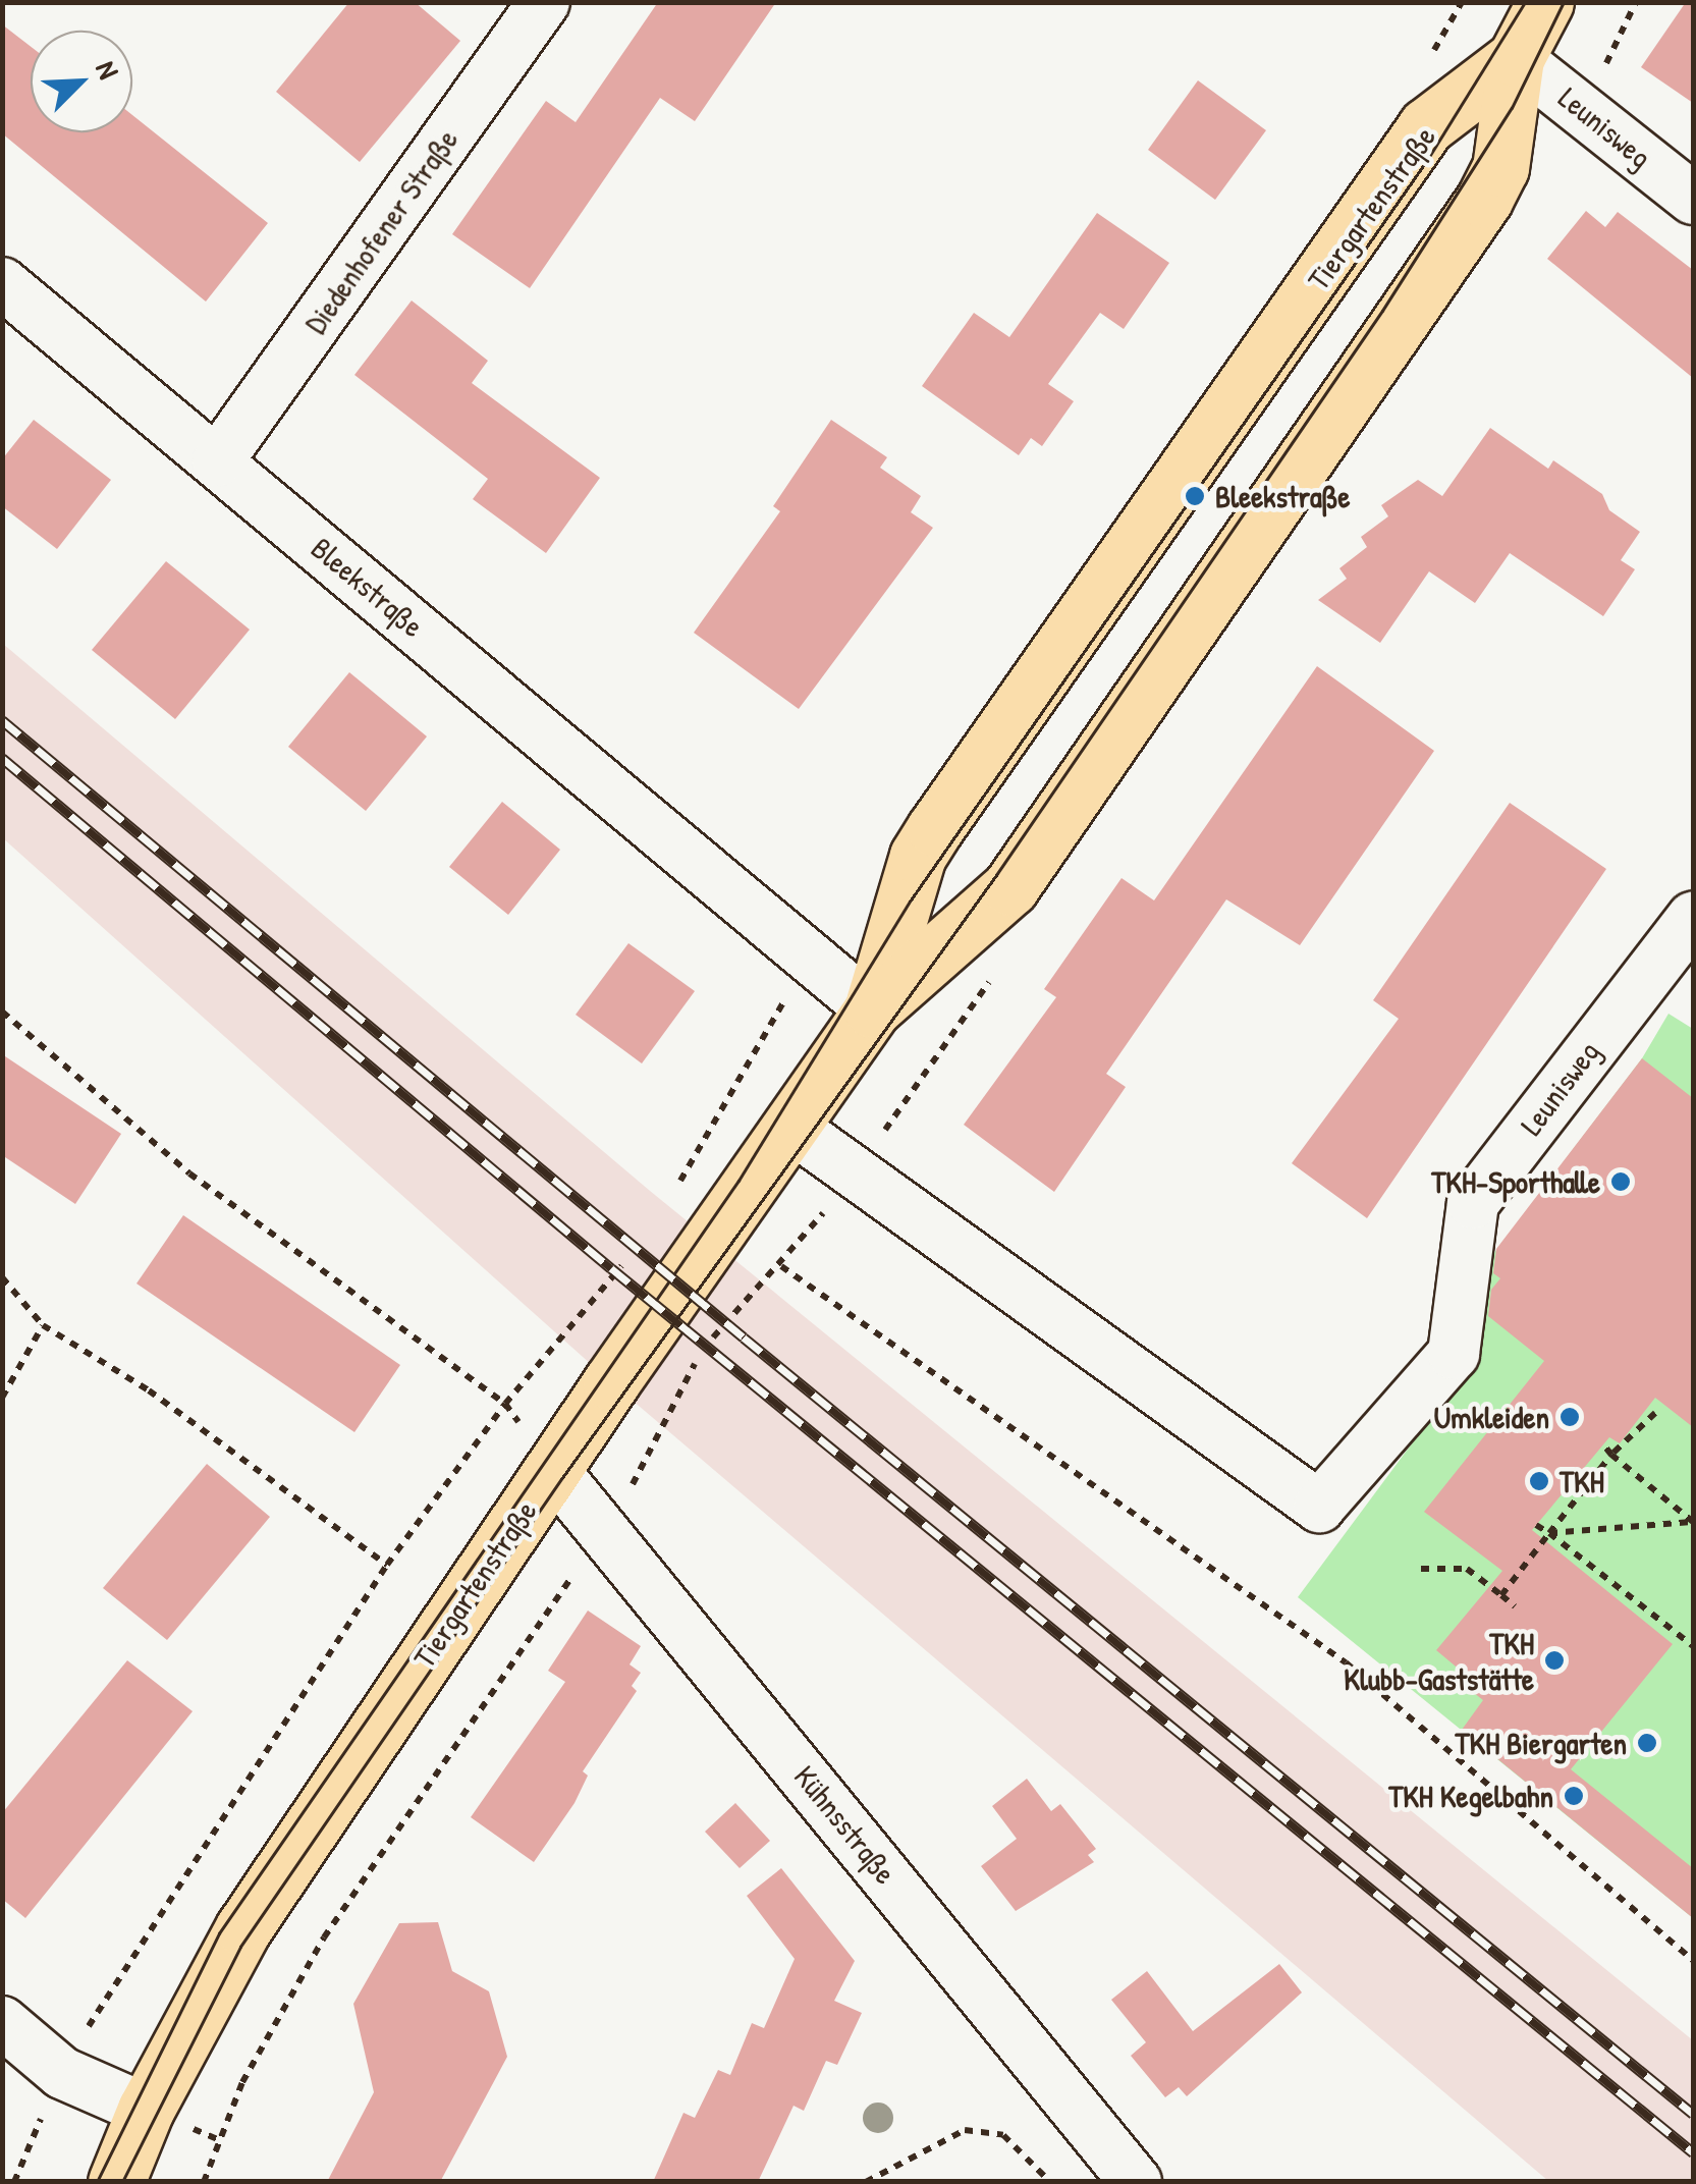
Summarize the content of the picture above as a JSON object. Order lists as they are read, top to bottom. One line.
{"streets":{"main road":["Tiergartenstraße"],"street":["Leunisweg","Diedenhofener Straße","Bleekstraße","Kühnsstraße"]},"crossings":[["Leunisweg","Tiergartenstraße"],["Tiergartenstraße","Bleekstraße"],["Tiergartenstraße","Kühnsstraße"],["Diedenhofener Straße","Bleekstraße"]],"places":["Bleekstraße","TKH-Sporthalle","Umkleiden","TKH","TKH Klubb-Gaststätte","TKH Biergarten","TKH Kegelbahn"],"north":"top right"}
